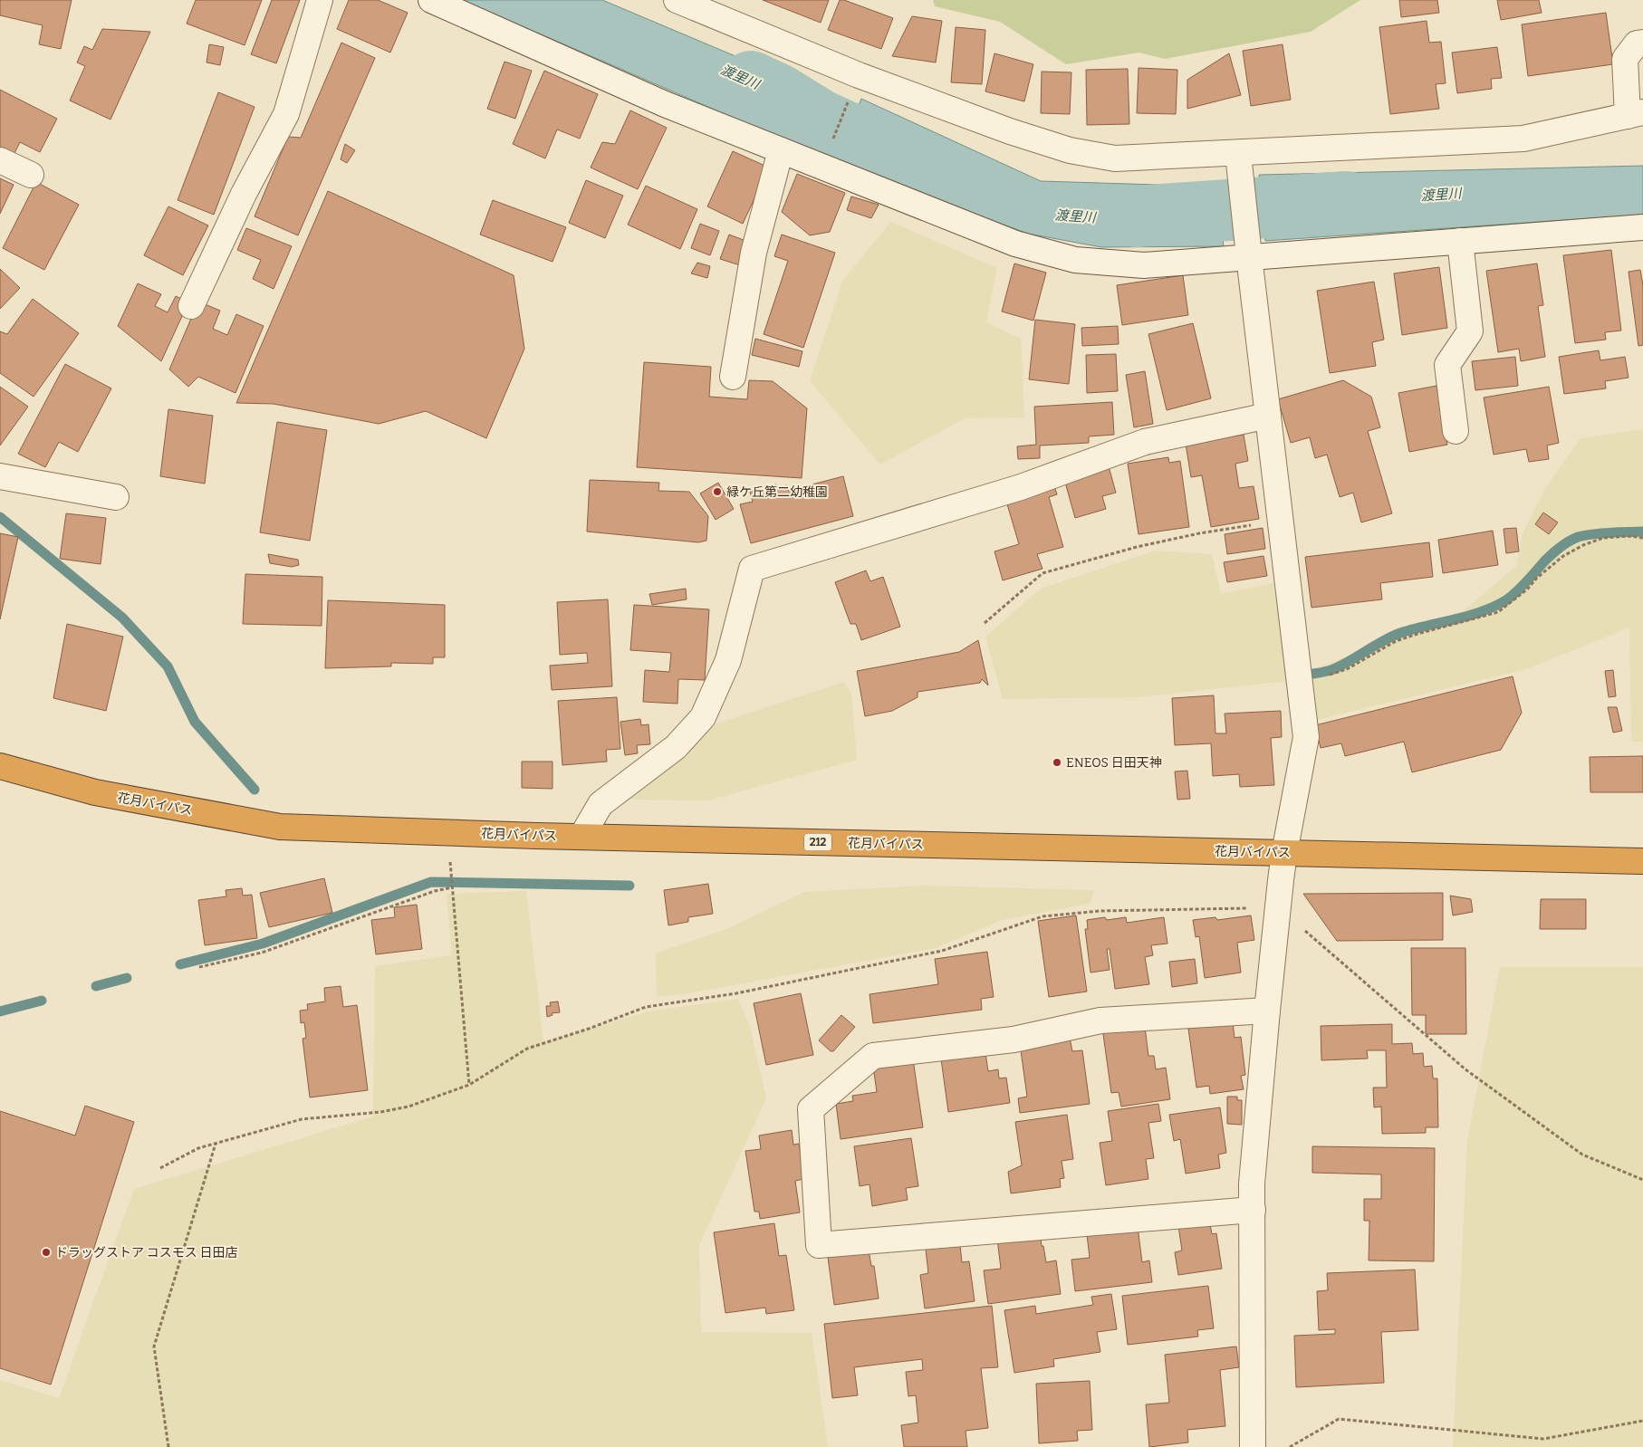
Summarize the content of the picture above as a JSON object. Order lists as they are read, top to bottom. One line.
{"streets":{"highway":["花月バイパス","212"]},"water":["渡里川"],"places":["緑ケ丘第二幼稚園","ENEOS 日田天神","ドラッグストア コスモス 日田店"]}
